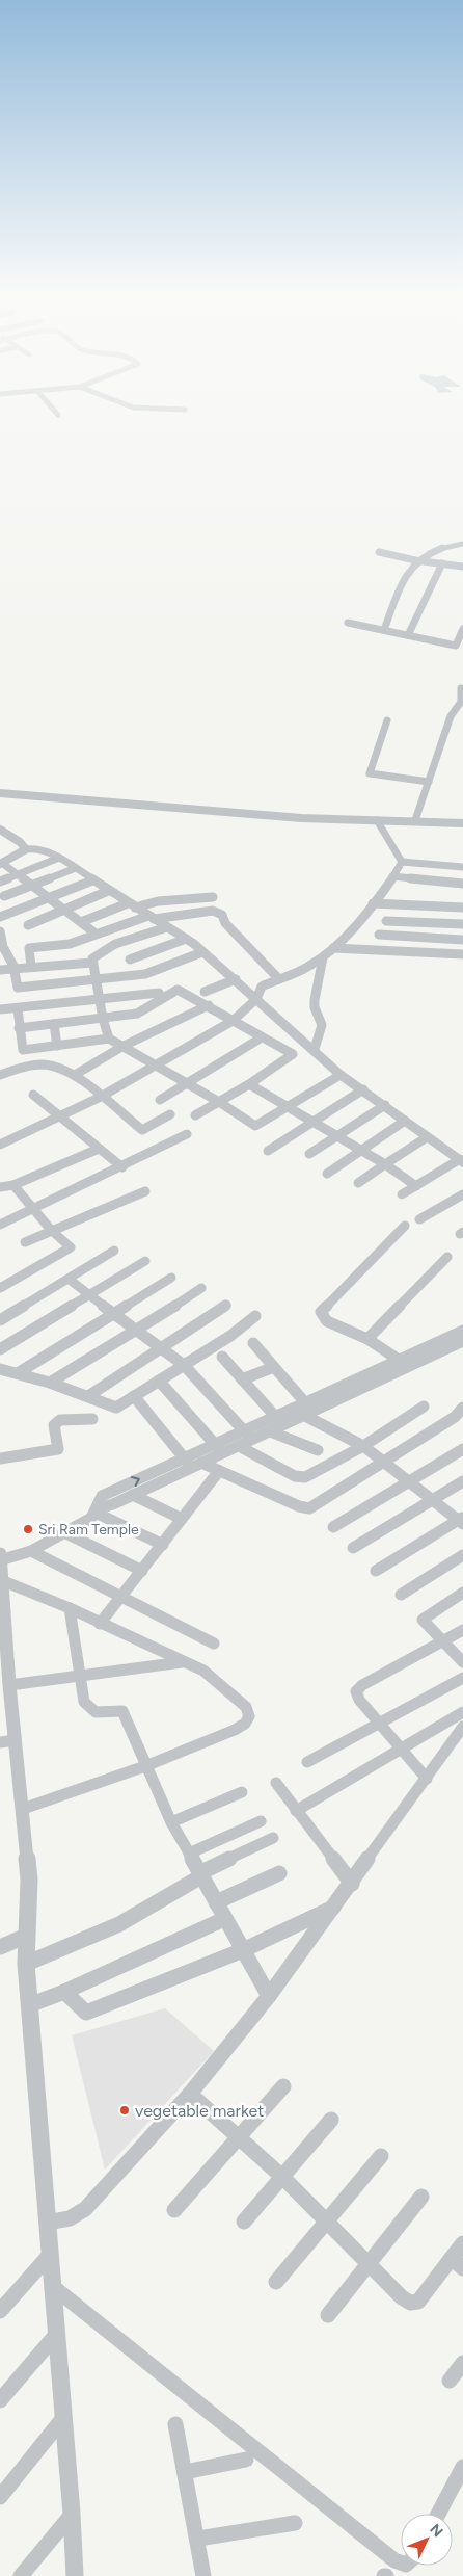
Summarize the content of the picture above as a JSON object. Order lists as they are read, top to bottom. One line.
{"places":["Sri Ram Temple","vegetable market"],"north":"top right"}
